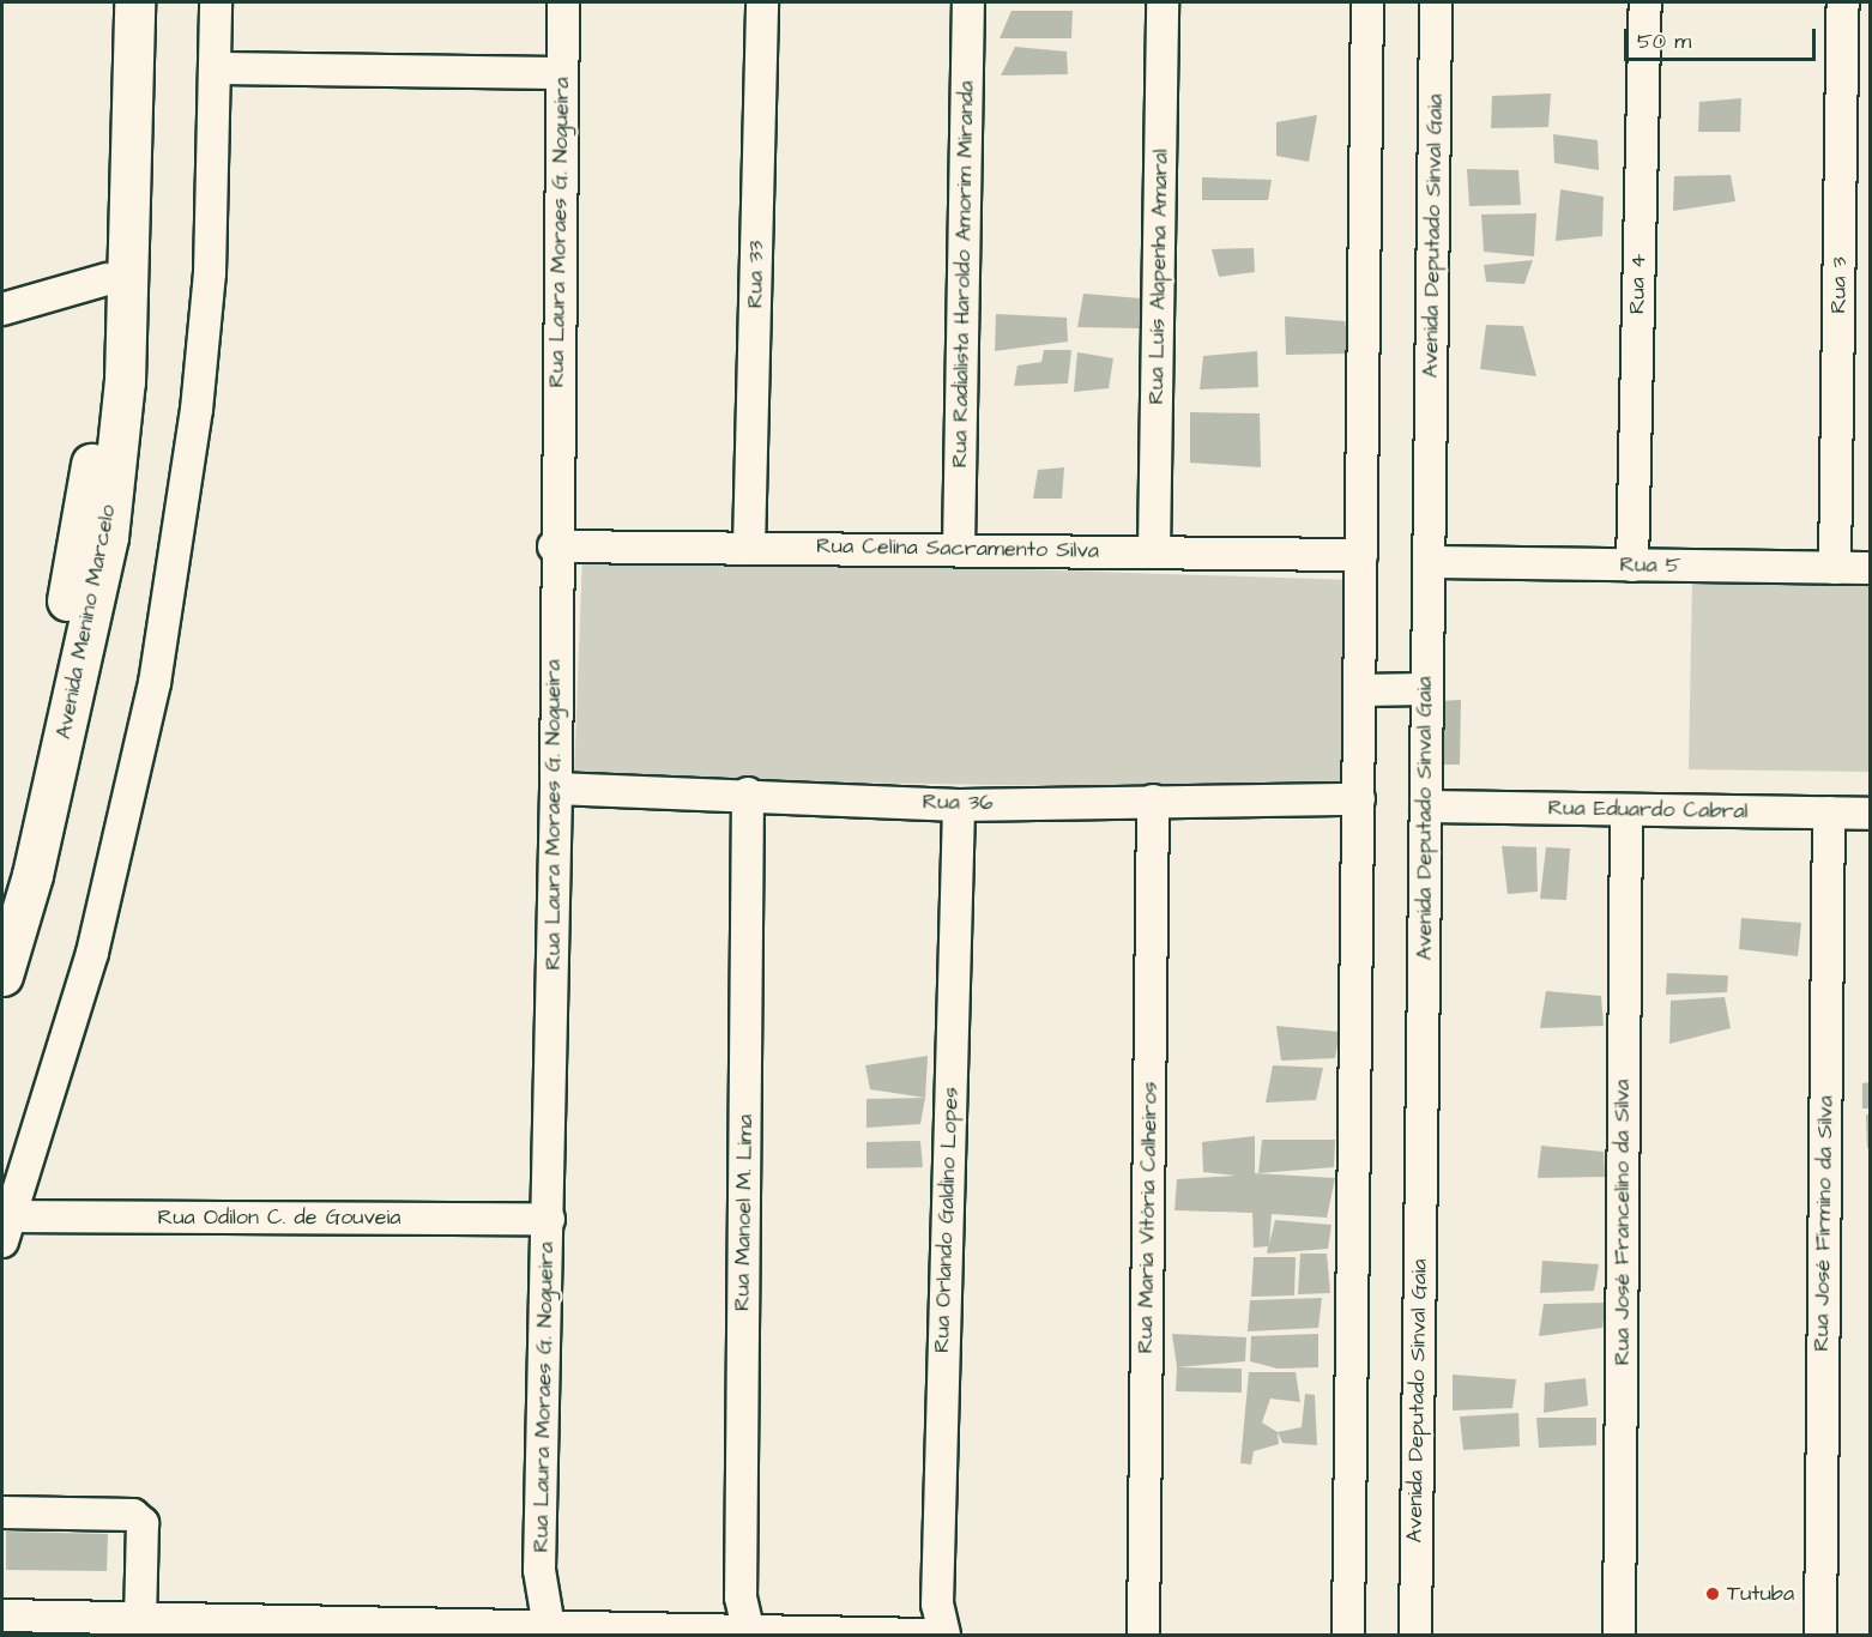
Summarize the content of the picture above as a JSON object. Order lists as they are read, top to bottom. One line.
{"streets":{"main road":["Avenida Menino Marcelo"],"street":["Rua Laura Moraes G. Nogueira","Avenida Deputado Sinval Gaia","Rua 33","Rua Radialista Haroldo Amorim Miranda","Rua Luís Alapenha Amaral","Rua 4","Rua 3","Rua Celina Sacramento Silva","Rua 5","Rua 36","Rua Eduardo Cabral","Rua Manoel M. Lima","Rua Odilon C. de Gouveia","Rua Maria Vitória Calheiros","Rua Orlando Galdino Lopes","Rua José Francelino da Silva","Rua José Firmino da Silva"]},"crossings":[["Rua Laura Moraes G. Nogueira","Rua Celina Sacramento Silva"],["Rua Laura Moraes G. Nogueira","Rua 36"],["Rua Laura Moraes G. Nogueira","Rua Odilon C. de Gouveia"],["Avenida Deputado Sinval Gaia","Rua 5"],["Avenida Deputado Sinval Gaia","Rua Eduardo Cabral"],["Rua 33","Rua Celina Sacramento Silva"],["Rua Radialista Haroldo Amorim Miranda","Rua Celina Sacramento Silva"],["Rua Luís Alapenha Amaral","Rua Celina Sacramento Silva"],["Rua 4","Rua 5"],["Rua 3","Rua 5"],["Rua 36","Rua Manoel M. Lima"],["Rua 36","Rua Maria Vitória Calheiros"],["Rua 36","Rua Orlando Galdino Lopes"],["Rua Eduardo Cabral","Rua José Francelino da Silva"],["Rua Eduardo Cabral","Rua José Firmino da Silva"]],"places":["Tutuba"],"scale_bar":"50 m"}
